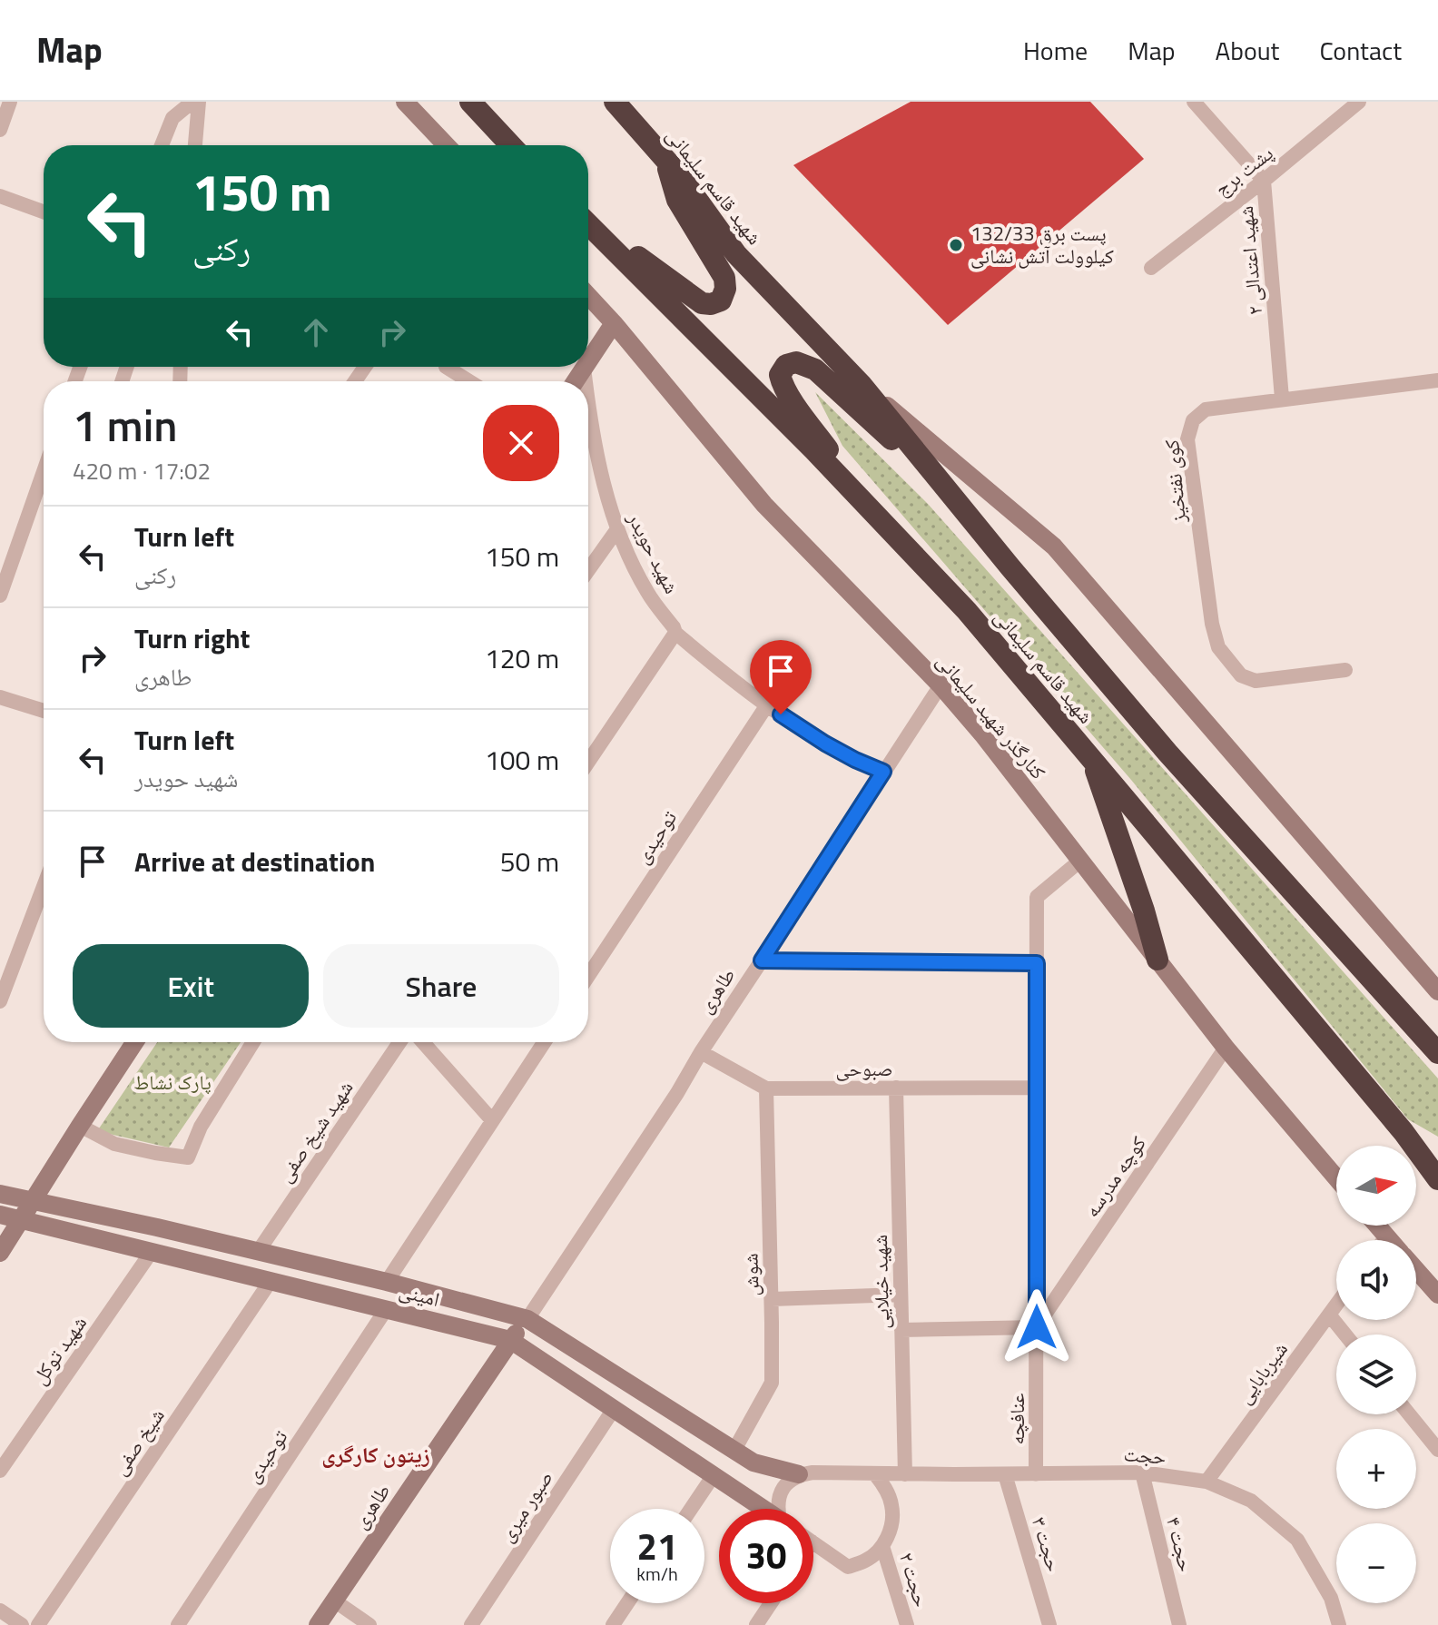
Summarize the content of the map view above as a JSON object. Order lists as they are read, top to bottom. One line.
{"streets":{"highway":["شهید قاسم سلیمانی"],"main road":["کنارگذر شهید سلیمانی","طاهری","امینی"],"street":["پشت برج","شهید اعتدالی ۲","کوی نفتخیز","شهید حویدر","توحیدی","صبوحی","شهید شیخ صفی","کوچه مدرسه","شوش","شهید خیلایی","شهید توکل","شیربابایی","عنافچه","شیخ صفی","حجت","صبور میری","حجت ۳","حجت ۴","حجت ۲"]},"crossings":[["پشت برج","شهید اعتدالی ۲"],["شهید اعتدالی ۲","کوی نفتخیز"],["شهید حویدر","توحیدی"],["شهید حویدر","طاهری"],["کنارگذر شهید سلیمانی","طاهری"],["کنارگذر شهید سلیمانی","کوچه مدرسه"],["کنارگذر شهید سلیمانی","عنافچه"],["توحیدی","امینی"],["طاهری","صبوحی"],["طاهری","امینی"],["صبوحی","شوش"],["صبوحی","شهید خیلایی"],["صبوحی","عنافچه"],["شهید شیخ صفی","امینی"],["کوچه مدرسه","عنافچه"],["شوش","امینی"],["شهید خیلایی","حجت"],["امینی","شهید توکل"],["امینی","شیخ صفی"],["امینی","حجت"],["امینی","صبور میری"],["شیربابایی","حجت"],["عنافچه","حجت"],["حجت","حجت ۳"],["حجت","حجت ۴"]],"districts":["زیتون کارگری"],"parks":["پارک نشاط"],"places":["پست برق 132/33 کیلوولت آتش نشانی"],"north":"right","page":{"header":"Map","nav":["Home","Map","About","Contact"],"turn":["150 m","رکنی"],"heading":["1 min","420 m · 17:02"],"list":[{"name":"Turn left","note":"رکنی","value":"150 m"},{"name":"Turn right","note":"طاهری","value":"120 m"},{"name":"Turn left","note":"شهید حویدر","value":"100 m"},{"name":"Arrive at destination","value":"50 m"}],"buttons":["Exit","Share"],"map_buttons":["+","−"],"speed":"21 km/h","limit":"30"}}
